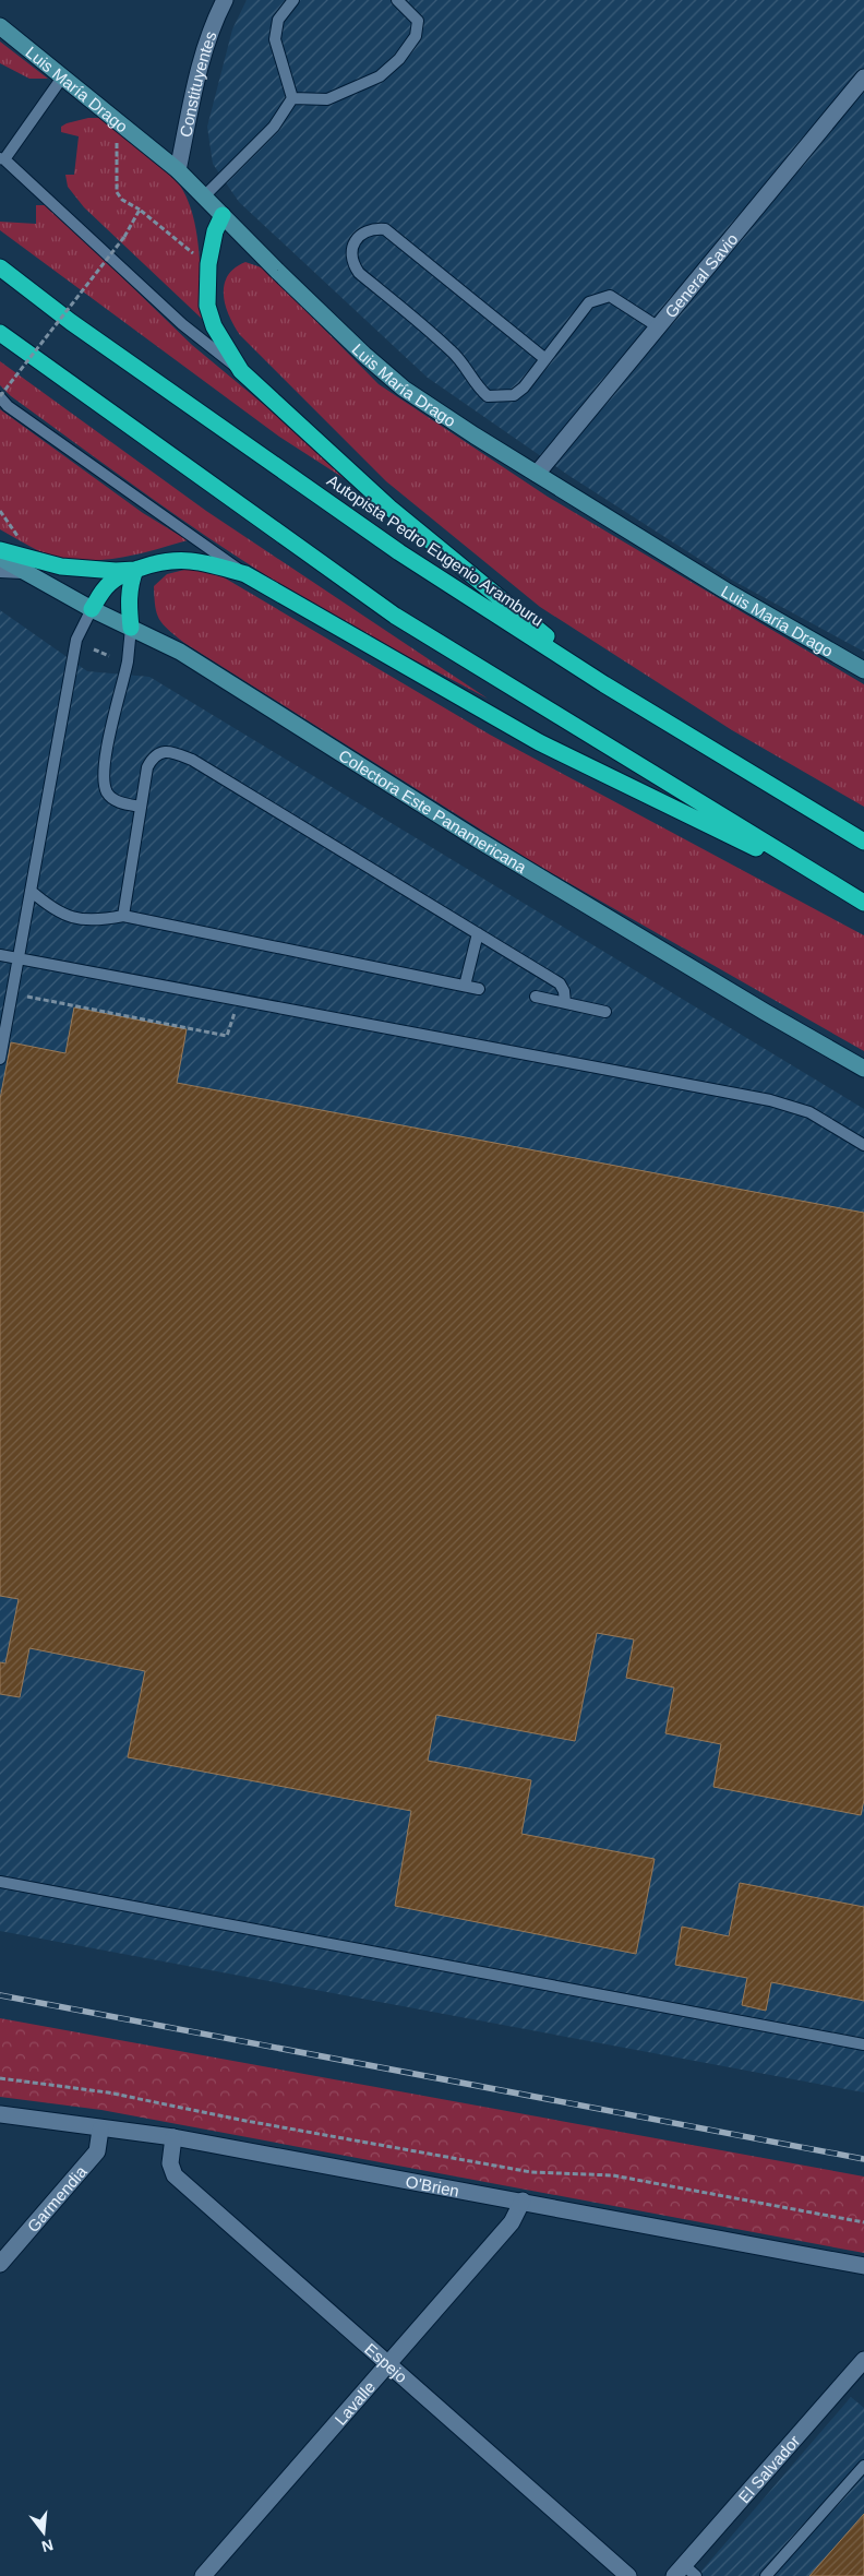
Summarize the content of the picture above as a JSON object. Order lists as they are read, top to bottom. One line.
{"streets":{"highway":["Autopista Pedro Eugenio Aramburu"],"street":["Constituyentes","Luis María Drago","General Savio","Colectora Este Panamericana","O'Brien","Garmendia","Espejo","Lavalle","El Salvador"]},"crossings":[["Constituyentes","Luis María Drago"],["Luis María Drago","General Savio"],["O'Brien","Garmendia"],["O'Brien","Espejo"],["O'Brien","Lavalle"],["Espejo","Lavalle"]],"north":"bottom"}
